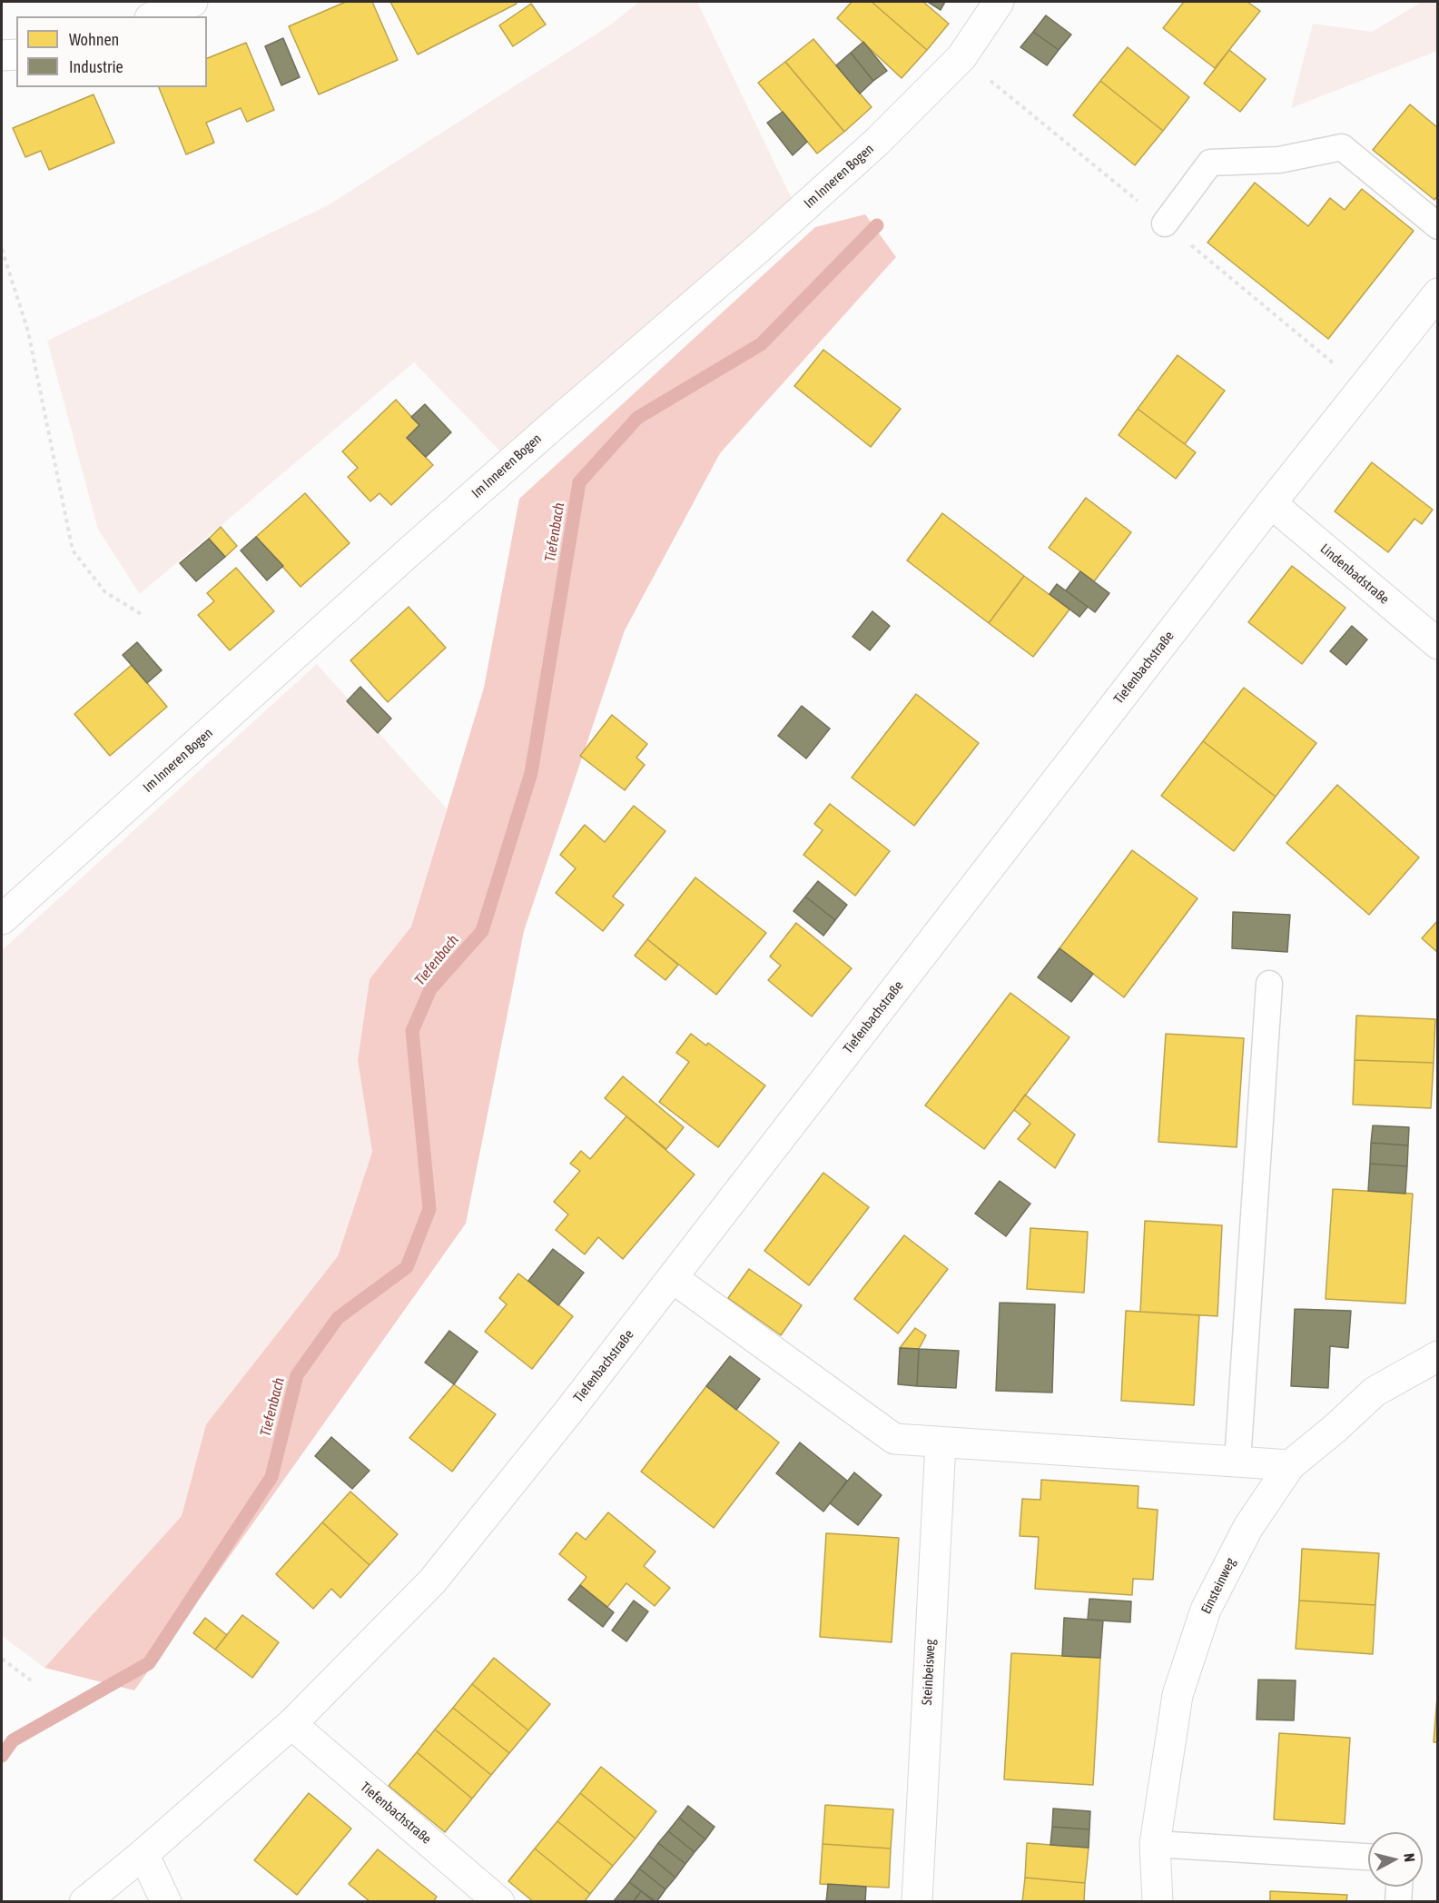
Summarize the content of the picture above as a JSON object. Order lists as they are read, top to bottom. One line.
{"streets":{"street":["Im Inneren Bogen","Lindenbadstraße","Tiefenbachstraße","Einsteinweg","Steinbeisweg"]},"crossings":[["Lindenbadstraße","Tiefenbachstraße"]],"water":["Tiefenbach"],"legend":["Wohnen","Industrie"],"north":"right"}
